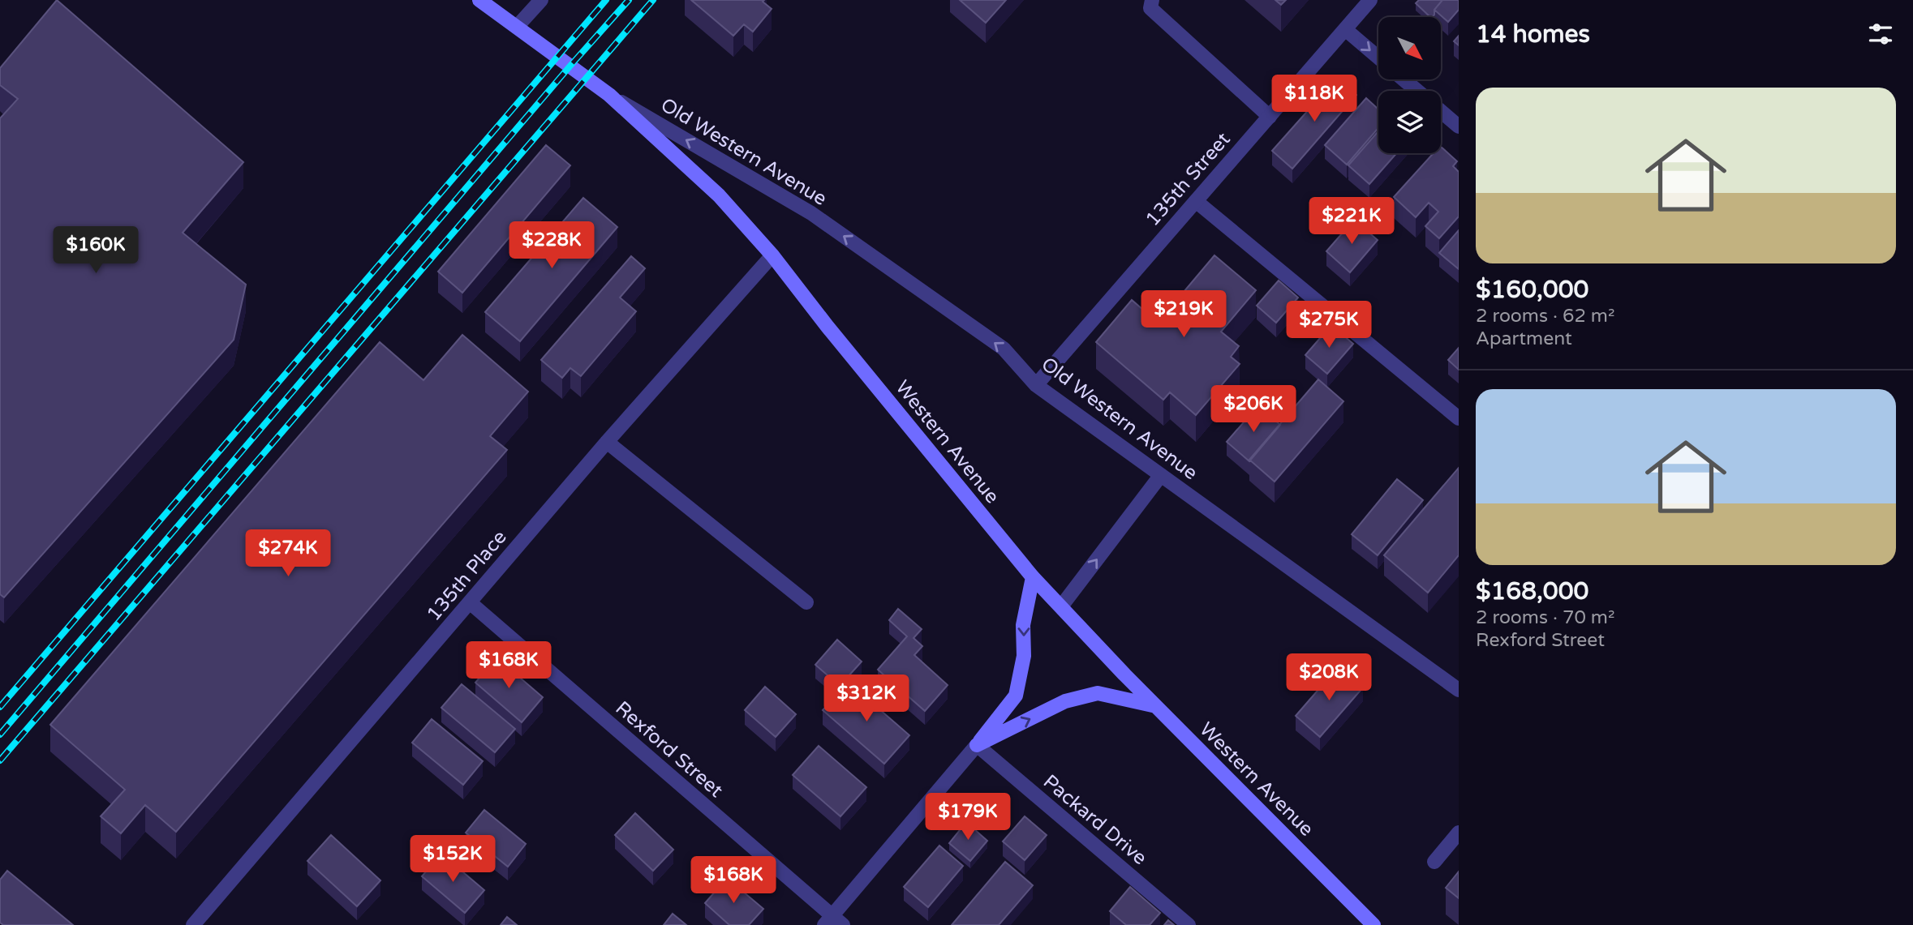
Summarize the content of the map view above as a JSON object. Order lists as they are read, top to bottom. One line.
{"streets":{"main road":["Western Avenue"],"street":["Old Western Avenue","135th Street","135th Place","Rexford Street","Packard Drive"]},"crossings":[["Old Western Avenue","135th Street"],["Old Western Avenue","Western Avenue"],["Western Avenue","135th Place"],["135th Place","Rexford Street"]],"one_way":["Old Western Avenue"],"north":"bottom right","page":{"heading":"14 homes","list":[{"name":"$160,000","note":"2 rooms · 62 m² · Apartment"},{"name":"$168,000","note":"2 rooms · 70 m² · Rexford Street"}],"price":["$118K","$221K","$228K","$160K","$219K","$275K","$206K","$274K","$168K","$208K","$312K","$179K","$152K","$168K"]}}
